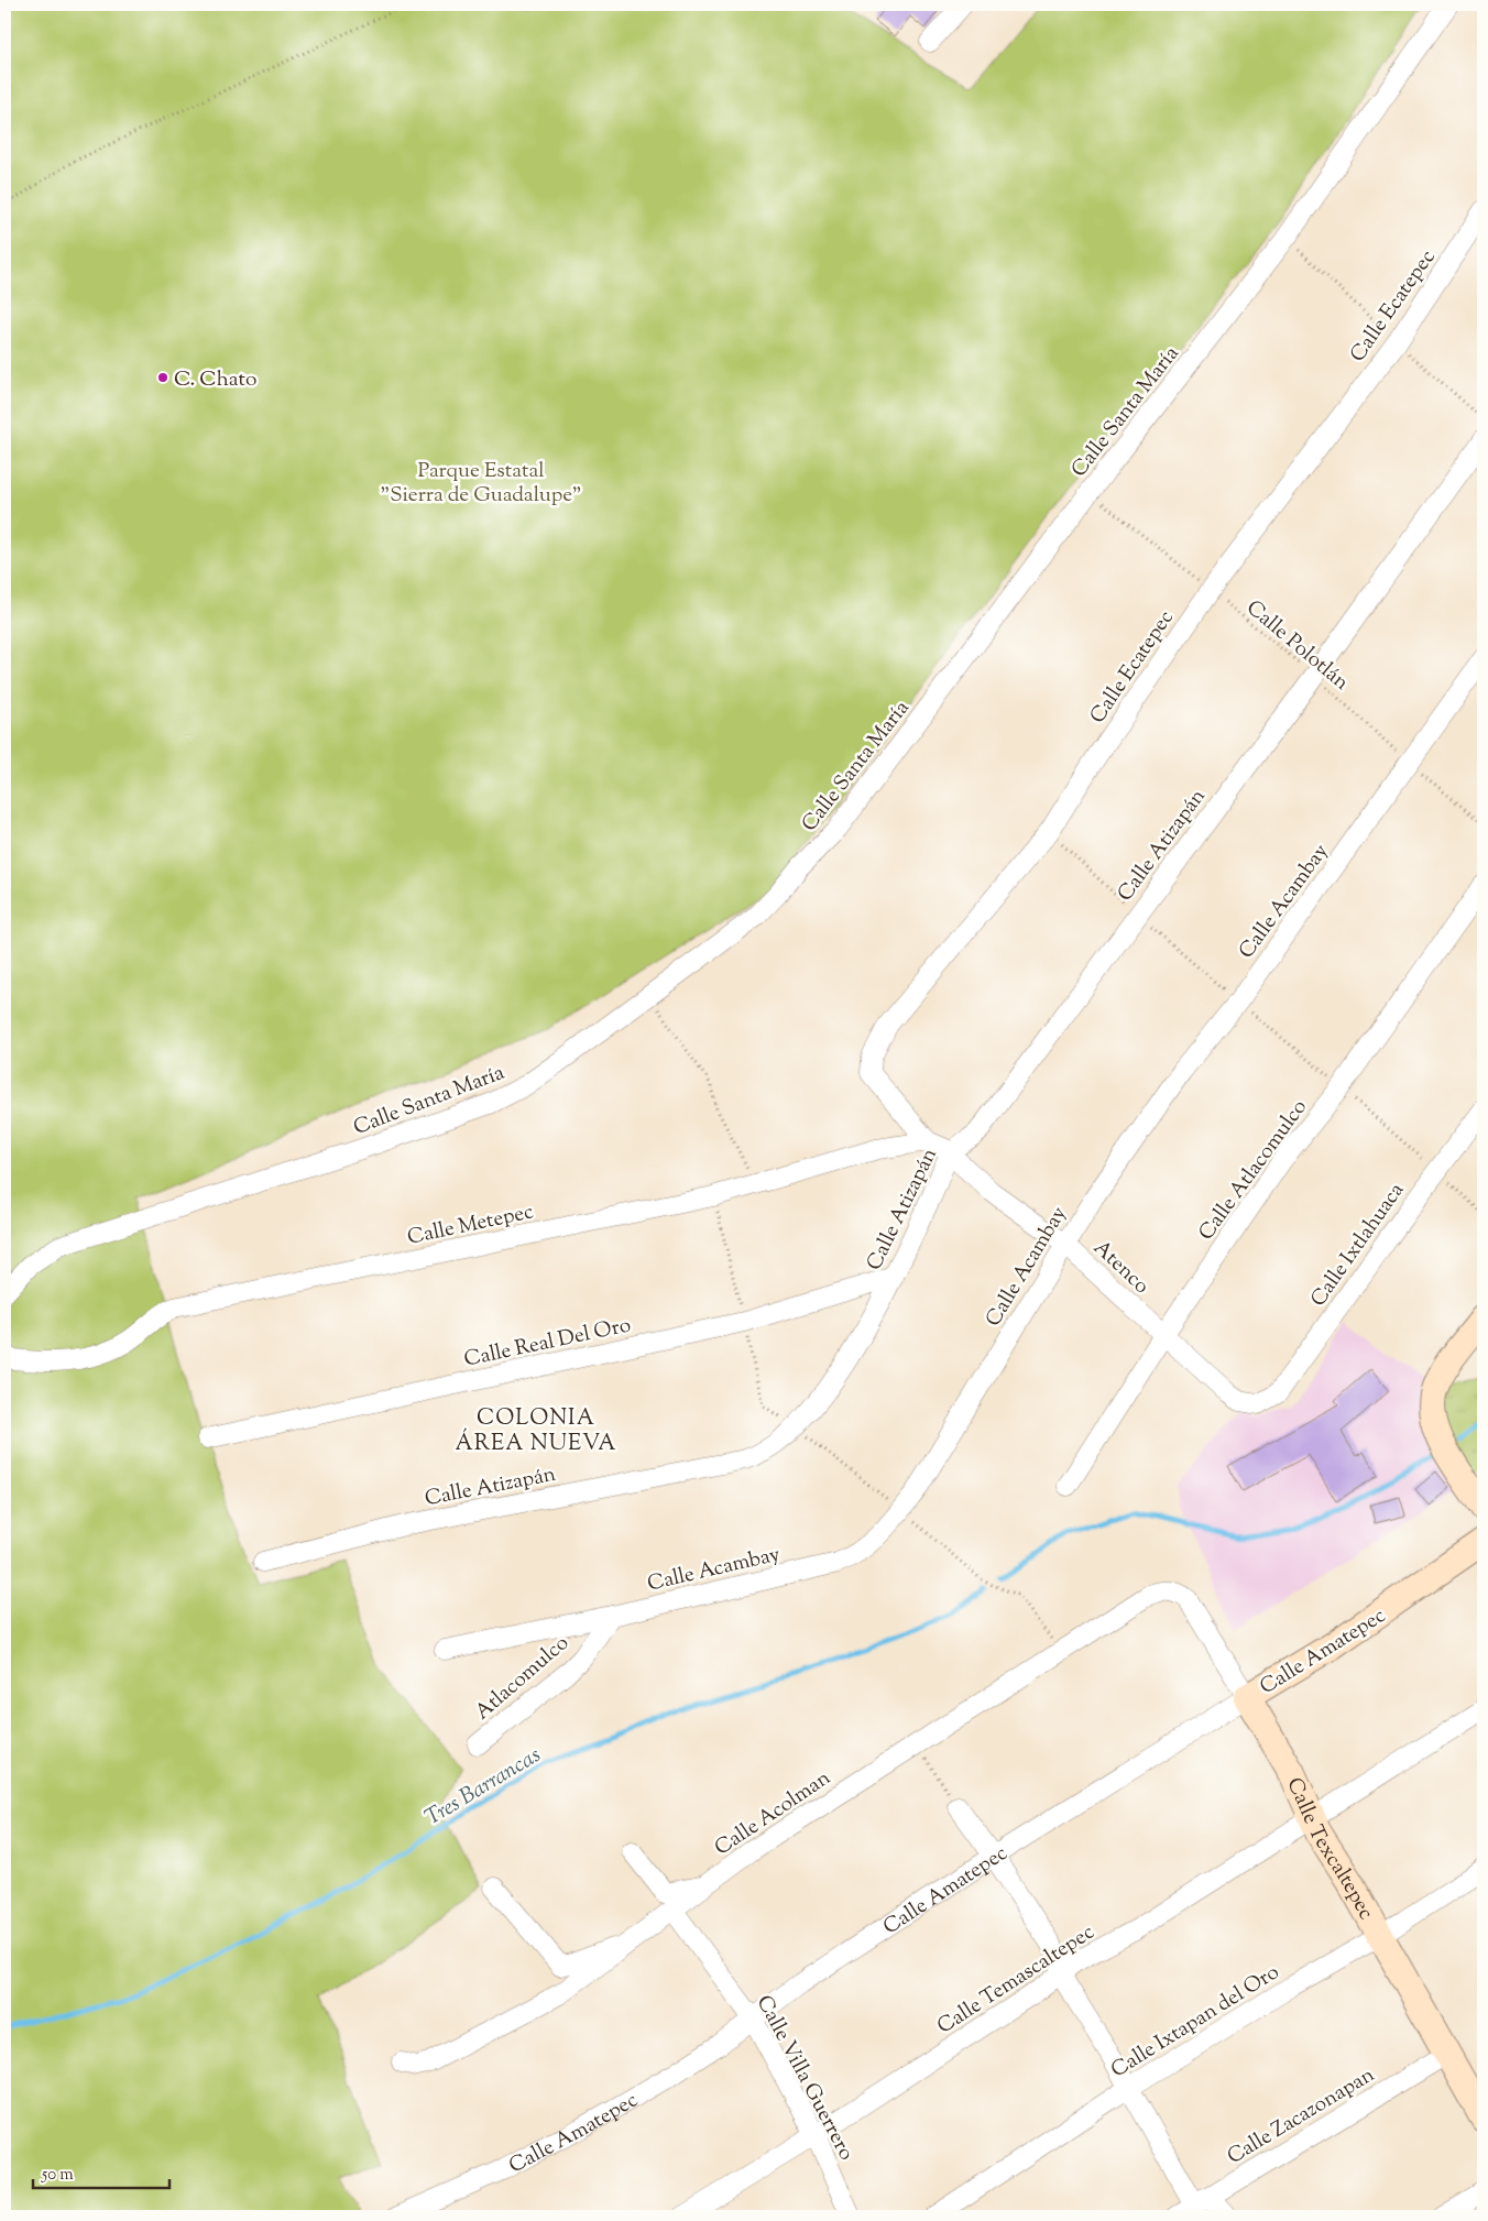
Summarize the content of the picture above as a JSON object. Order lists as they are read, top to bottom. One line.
{"streets":{"street":["Calle Ecatepec","Calle Santa María","Calle Atizapán","Calle Acambay","Calle Atlacomulco","Calle Metepec","Calle Ixtlahuaca","Atenco","Calle Real Del Oro","Calle Amatepec","Atlacomulco","Calle Acolman","Calle Texcaltepec","Calle Temascaltepec","Calle Ixtapan del Oro","Calle Villa Guerrero","Calle Zacazonapan"],"path":["Calle Polotlán"]},"crossings":[["Calle Ecatepec","Calle Polotlán"],["Calle Ecatepec","Calle Metepec"],["Calle Santa María","Calle Polotlán"],["Calle Polotlán","Calle Atizapán"],["Calle Polotlán","Calle Acambay"],["Calle Atizapán","Atenco"],["Calle Atizapán","Calle Real Del Oro"],["Calle Acambay","Atenco"],["Calle Acambay","Atlacomulco"],["Calle Atlacomulco","Atenco"],["Calle Ixtlahuaca","Atenco"],["Calle Amatepec","Calle Texcaltepec"],["Calle Amatepec","Calle Villa Guerrero"],["Calle Acolman","Calle Texcaltepec"],["Calle Acolman","Calle Villa Guerrero"],["Calle Texcaltepec","Calle Temascaltepec"],["Calle Texcaltepec","Calle Ixtapan del Oro"],["Calle Texcaltepec","Calle Zacazonapan"],["Calle Temascaltepec","Calle Villa Guerrero"]],"districts":["COLONIA ÁREA NUEVA"],"water":["Tres Barrancas"],"parks":["Parque Estatal \"Sierra de Guadalupe\""],"places":["C. Chato"],"scale_bar":"50 m"}
